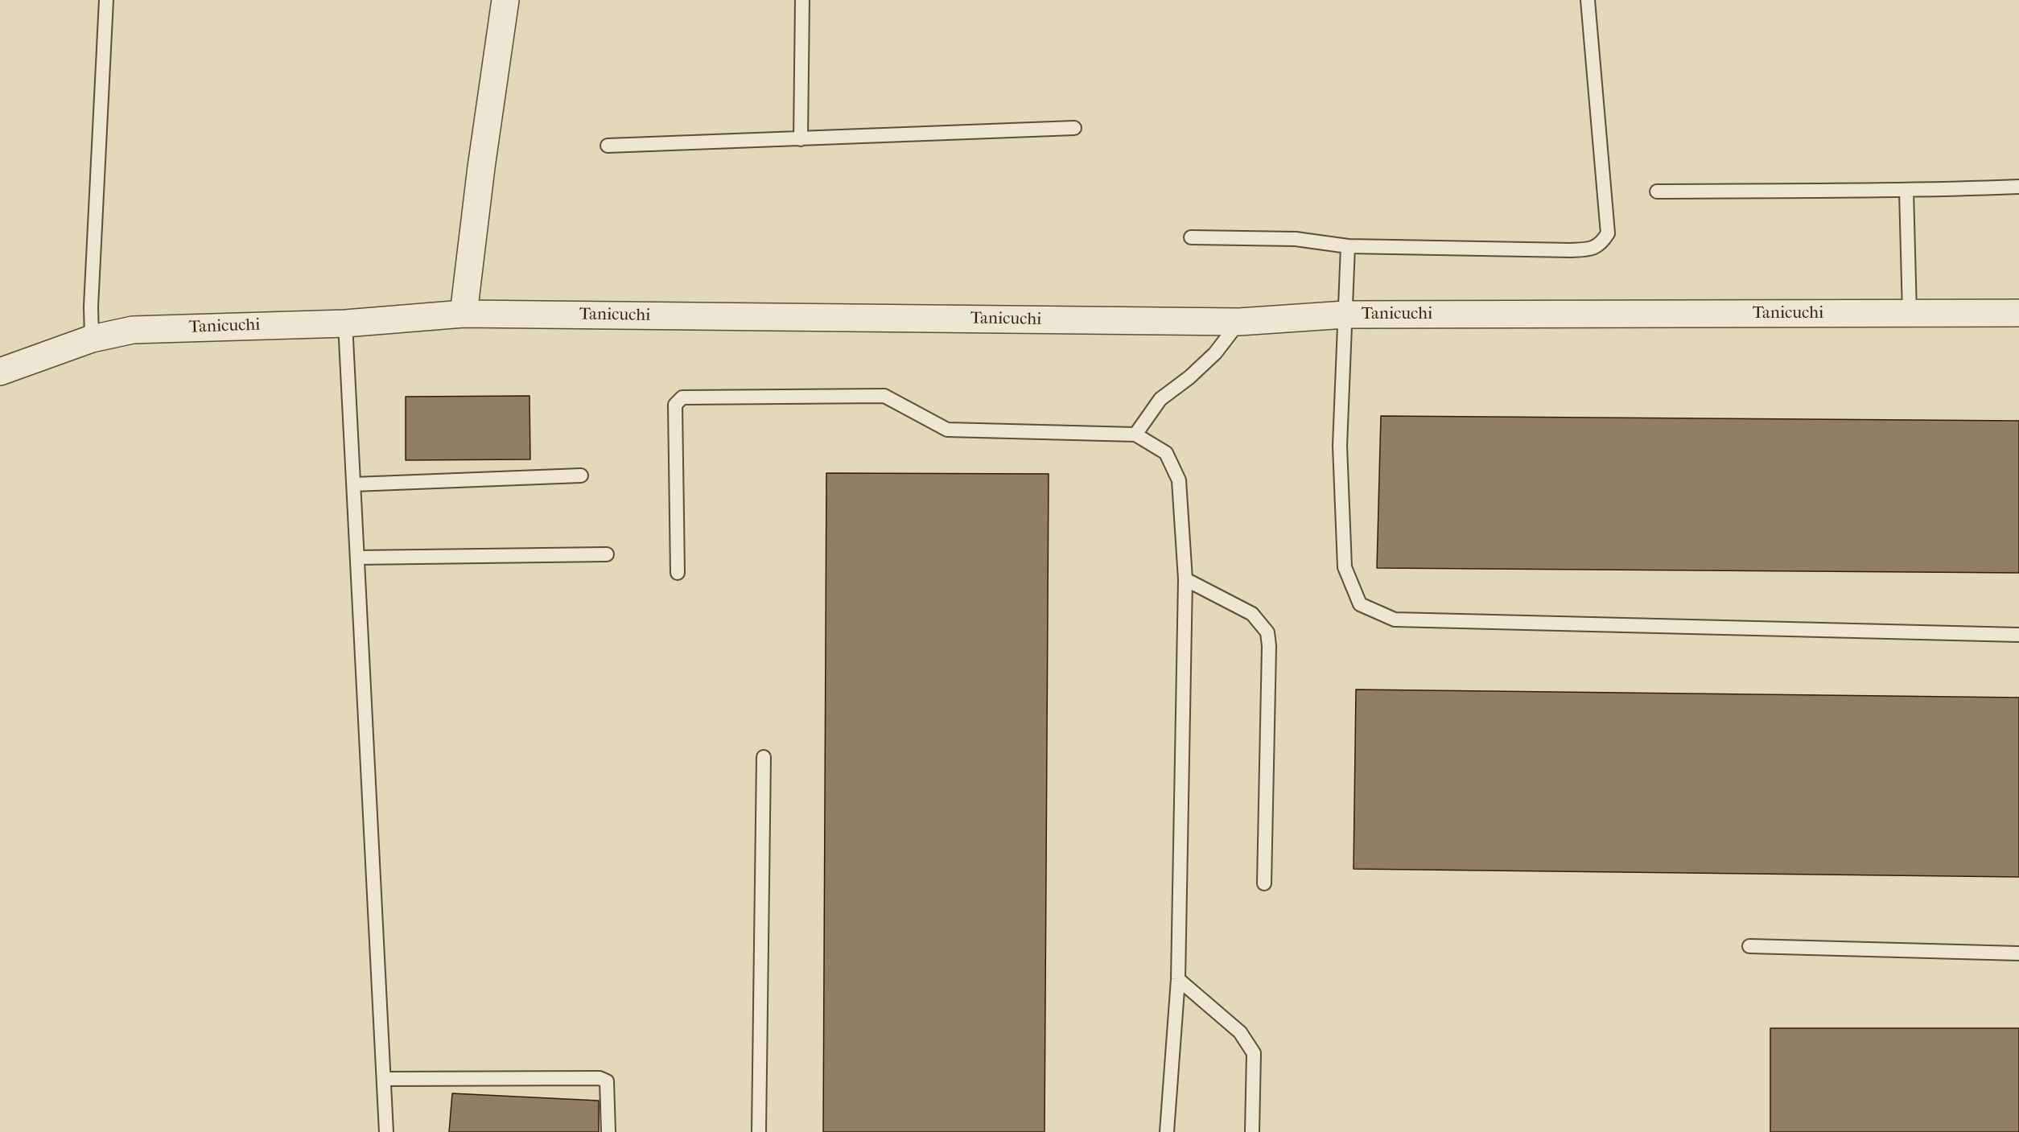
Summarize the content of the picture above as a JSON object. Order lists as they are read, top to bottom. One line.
{"streets":{"street":["Tanicuchi"]}}
